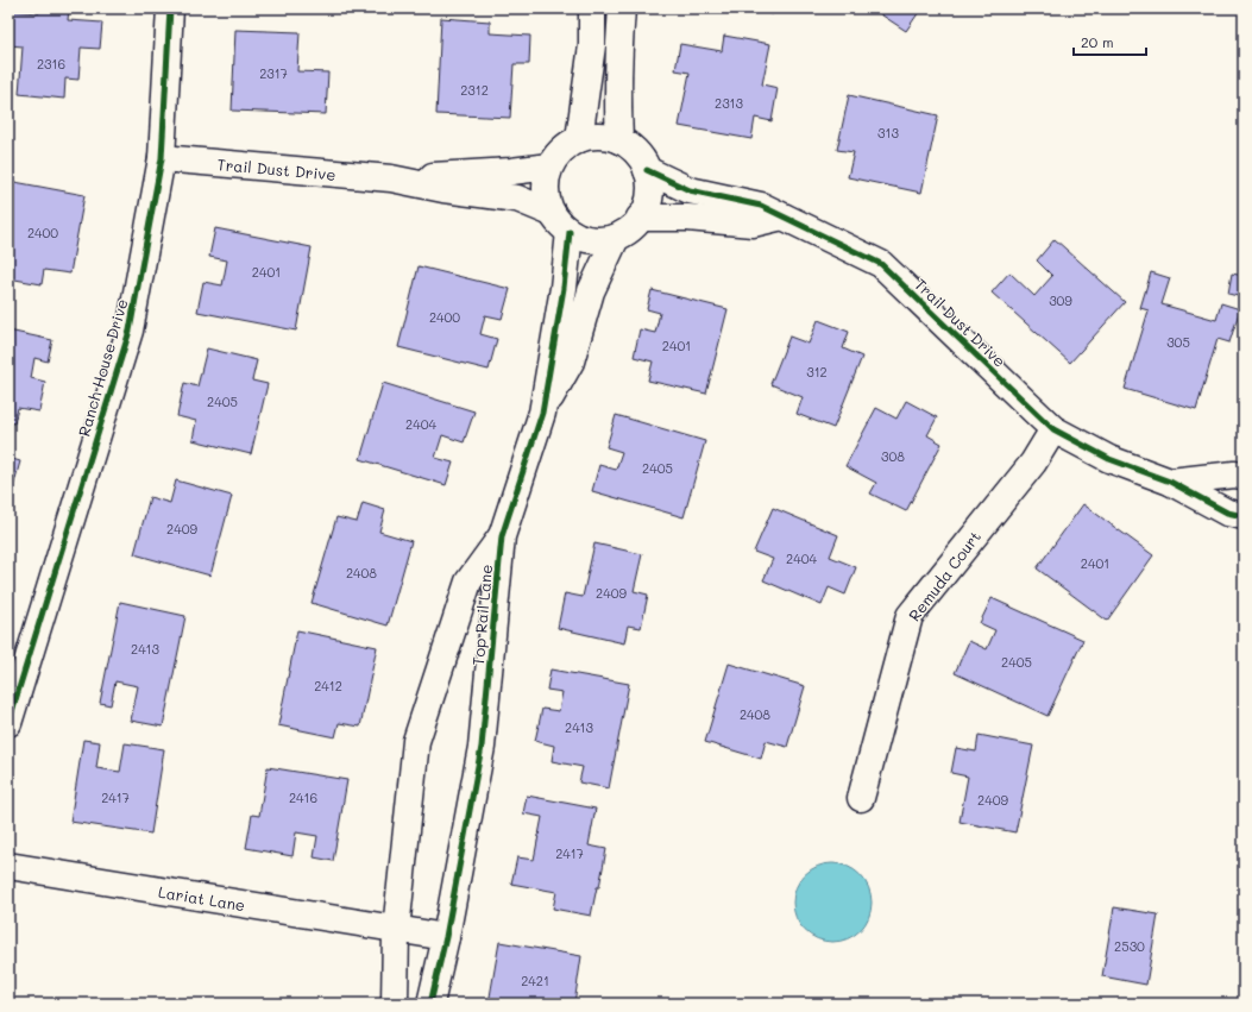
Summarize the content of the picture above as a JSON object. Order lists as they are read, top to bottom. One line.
{"streets":{"street":["Trail Dust Drive","Ranch House Drive","Remuda Court","Top Rail Lane","Lariat Lane"]},"crossings":[["Trail Dust Drive","Ranch House Drive"],["Trail Dust Drive","Remuda Court"],["Trail Dust Drive","Top Rail Lane"],["Top Rail Lane","Lariat Lane"]],"house_numbers":["2316","2317","2312","2313","313","2400","2401","309","2400","305","2401","312","2405","2404","308","2405","2409","2404","2401","2408","2409","2413","2405","2412","2408","2413","2417","2416","2409","2417","2530","2421"],"scale_bar":"20 m"}
